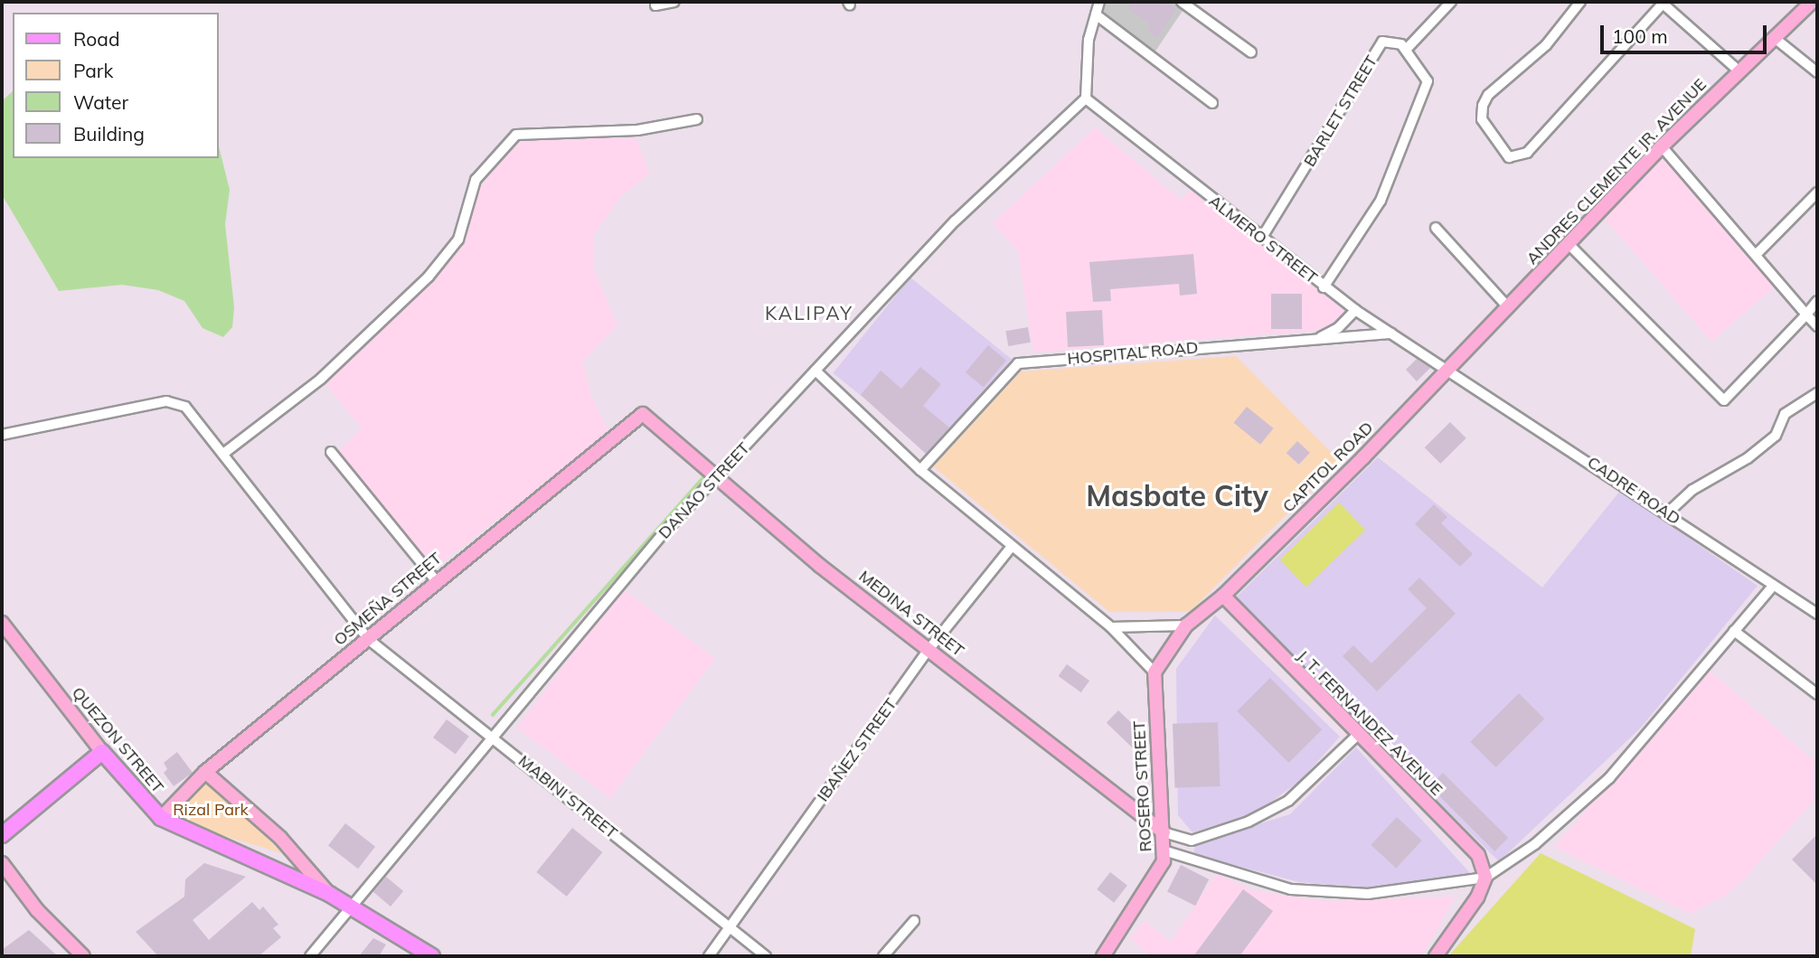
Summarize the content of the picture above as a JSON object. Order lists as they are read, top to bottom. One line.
{"streets":{"main road":["QUEZON STREET"],"street":["BARLET STREET","ANDRES CLEMENTE JR. AVENUE","ALMERO STREET","HOSPITAL ROAD","CAPITOL ROAD","DANAO STREET","CADRE ROAD","OSMEÑA STREET","MEDINA STREET","J. T. FERNANDEZ AVENUE","IBAÑEZ STREET","ROSERO STREET","MABINI STREET"]},"crossings":[["BARLET STREET","ALMERO STREET"],["ANDRES CLEMENTE JR. AVENUE","ALMERO STREET"],["ANDRES CLEMENTE JR. AVENUE","CAPITOL ROAD"],["ANDRES CLEMENTE JR. AVENUE","CADRE ROAD"],["ALMERO STREET","HOSPITAL ROAD"],["ALMERO STREET","CAPITOL ROAD"],["ALMERO STREET","DANAO STREET"],["ALMERO STREET","CADRE ROAD"],["CAPITOL ROAD","CADRE ROAD"],["CAPITOL ROAD","J. T. FERNANDEZ AVENUE"],["CAPITOL ROAD","ROSERO STREET"],["DANAO STREET","MEDINA STREET"],["DANAO STREET","QUEZON STREET"],["DANAO STREET","MABINI STREET"],["OSMEÑA STREET","MEDINA STREET"],["OSMEÑA STREET","QUEZON STREET"],["OSMEÑA STREET","MABINI STREET"],["MEDINA STREET","IBAÑEZ STREET"],["MEDINA STREET","ROSERO STREET"],["IBAÑEZ STREET","MABINI STREET"]],"districts":["KALIPAY","Masbate City"],"parks":["Rizal Park"],"legend":["Road","Park","Water","Building"],"scale_bar":"100 m"}
